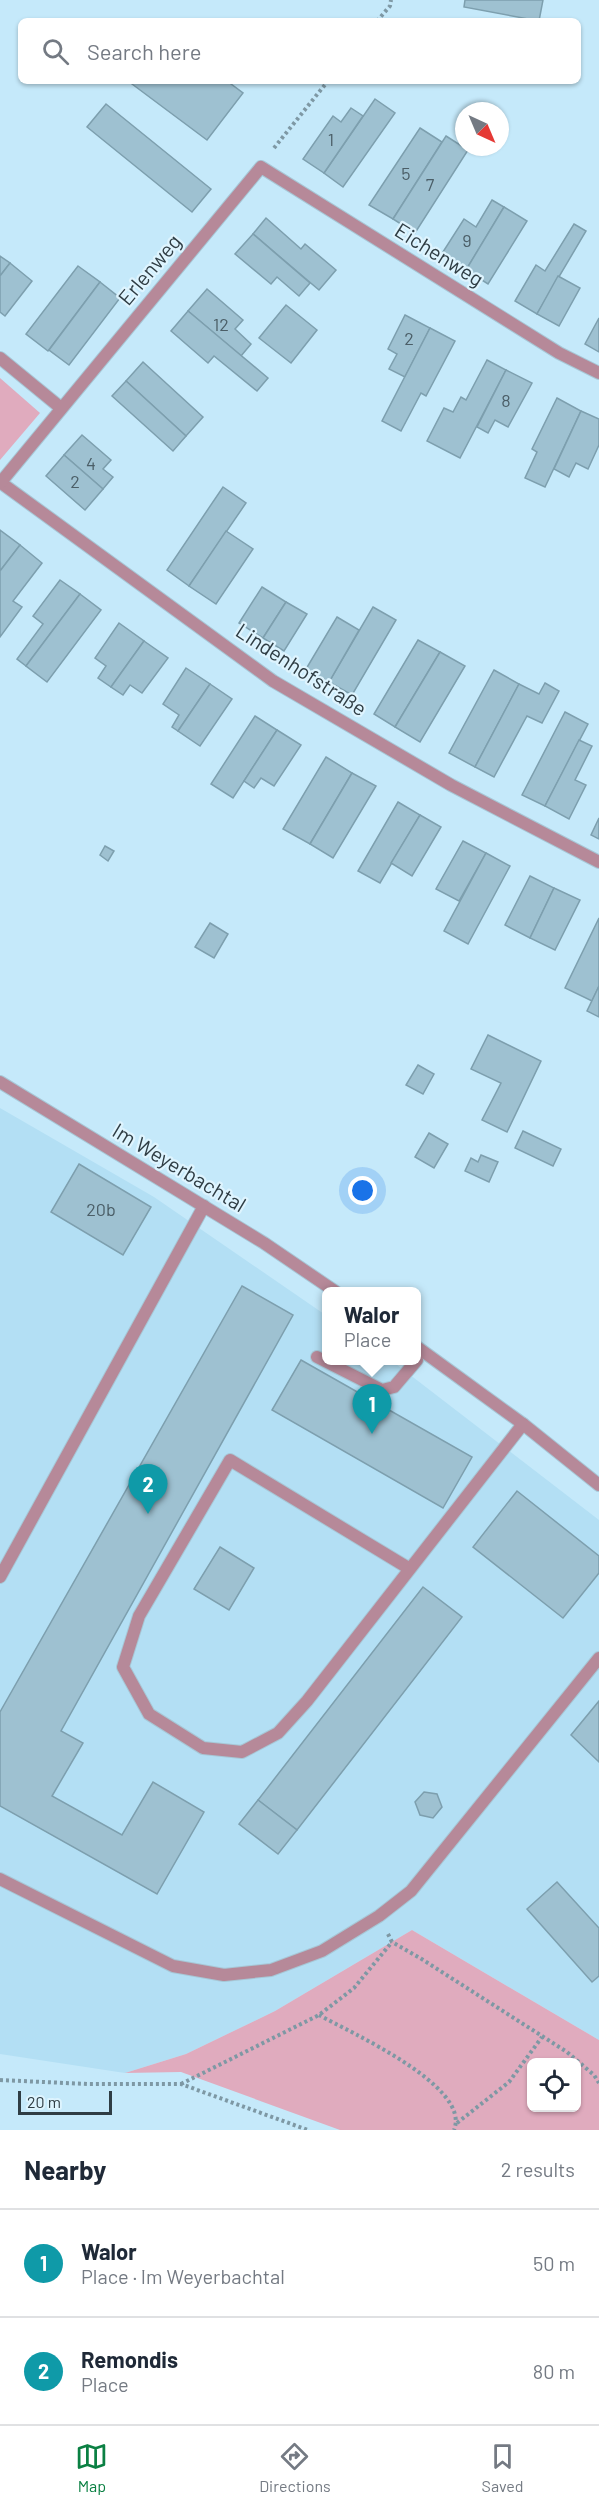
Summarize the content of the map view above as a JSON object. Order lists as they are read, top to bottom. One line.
{"streets":{"street":["Eichenweg","Erlenweg","Lindenhofstraße","Im Weyerbachtal"]},"crossings":[["Eichenweg","Erlenweg"],["Erlenweg","Lindenhofstraße"]],"house_numbers":["1","5","7","9","12","2","8","4","2","20b"],"scale_bar":"20 m","north":"bottom right","page":{"search":"Search here","popup":["Walor","Place"],"pins":["1","2"],"scale":"20 m","heading":["Nearby","2 results"],"list":[{"mark":"1","name":"Walor","note":"Place · Im Weyerbachtal","value":"50 m"},{"mark":"2","name":"Remondis","note":"Place","value":"80 m"}],"nav":["Map","Directions","Saved"]}}
